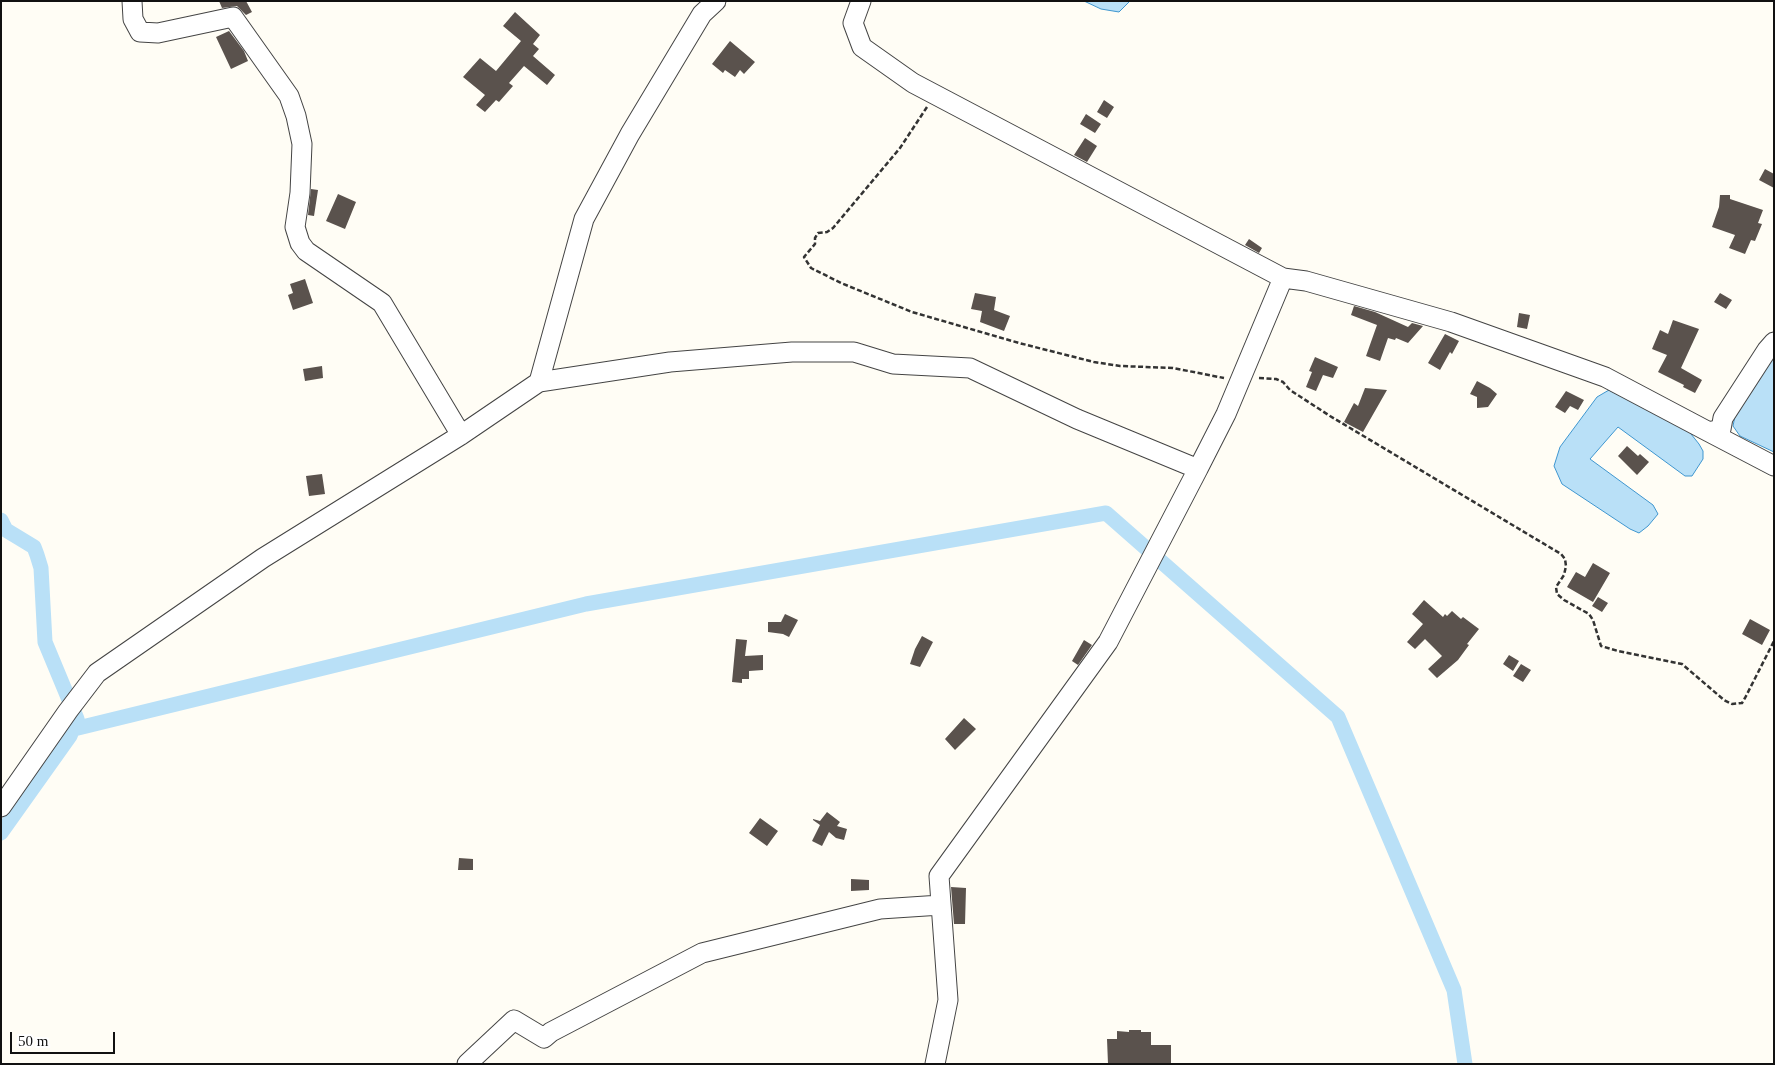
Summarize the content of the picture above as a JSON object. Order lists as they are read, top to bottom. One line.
{"scale_bar":"50 m"}
